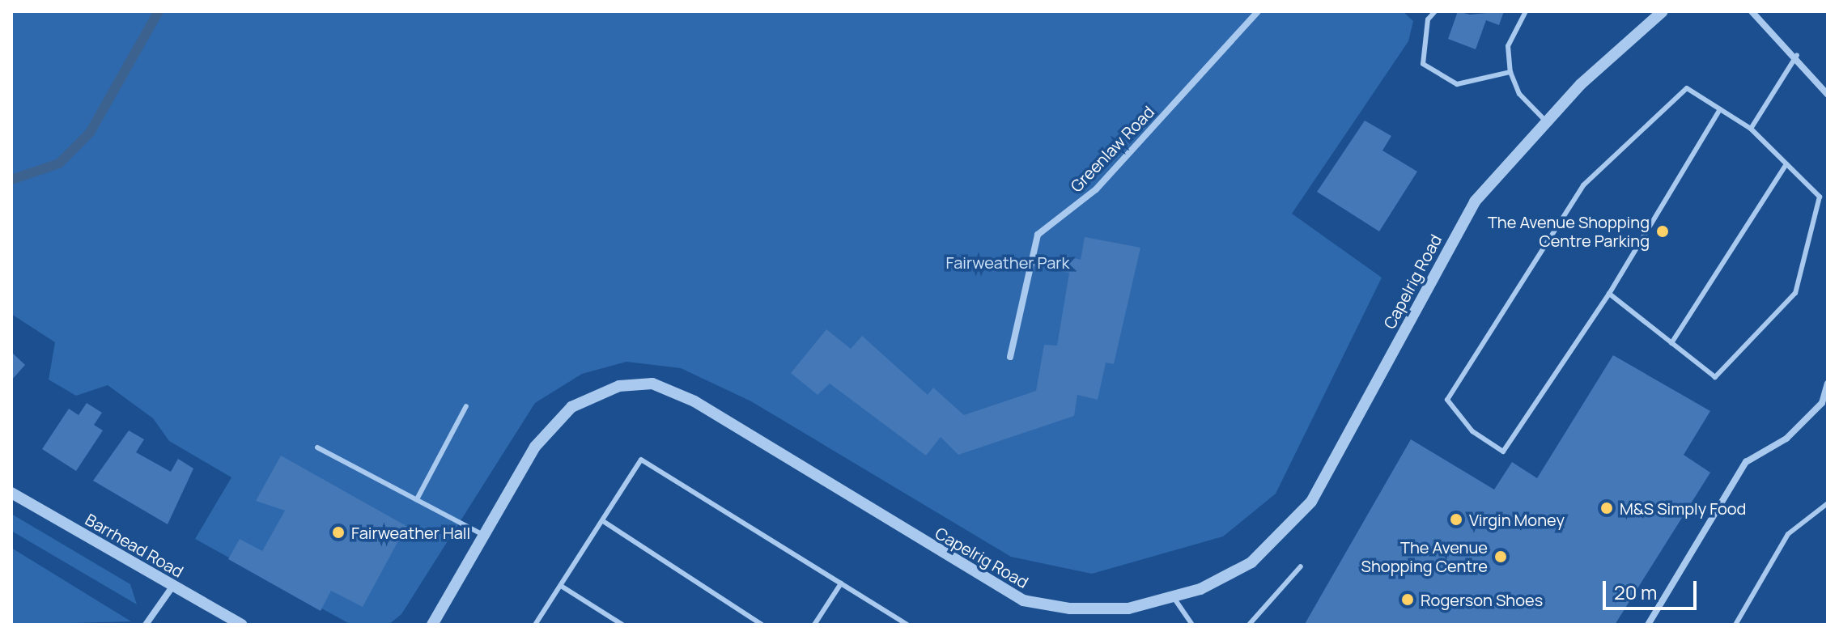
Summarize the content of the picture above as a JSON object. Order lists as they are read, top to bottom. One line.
{"streets":{"street":["Greenlaw Road","Capelrig Road","Barrhead Road"]},"parks":["Fairweather Park"],"places":["The Avenue Shopping Centre Parking","M&S Simply Food","Virgin Money","Fairweather Hall","The Avenue Shopping Centre","Rogerson Shoes"],"scale_bar":"20 m"}
